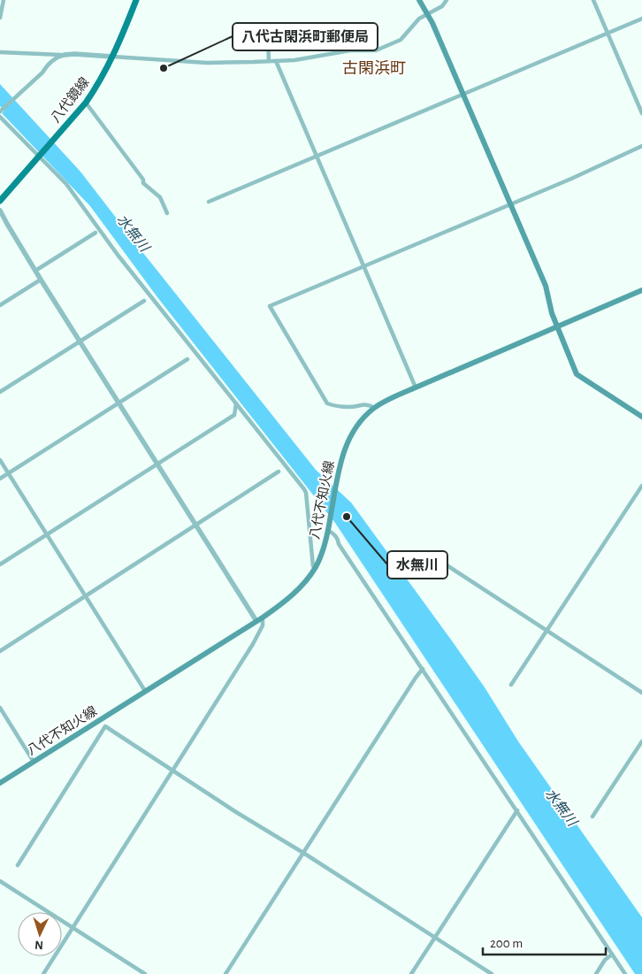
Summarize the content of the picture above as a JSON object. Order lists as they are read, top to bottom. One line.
{"streets":{"main road":["八代鏡線","八代不知火線"]},"districts":["古閑浜町"],"water":["水無川"],"places":["八代古閑浜町郵便局","水無川"],"scale_bar":"200 m","north":"bottom"}
